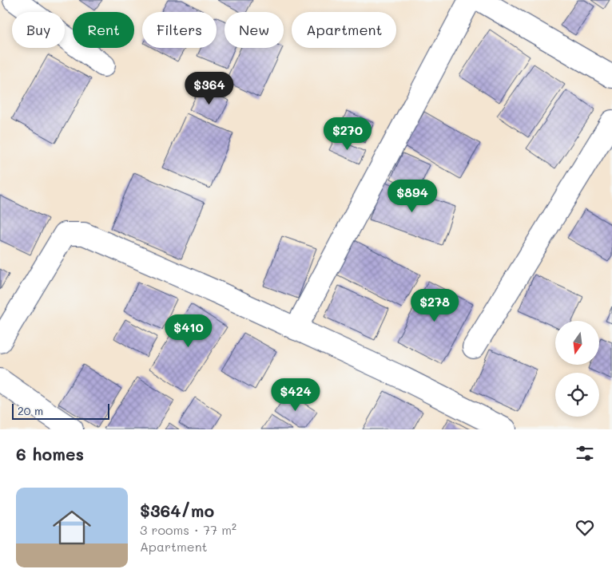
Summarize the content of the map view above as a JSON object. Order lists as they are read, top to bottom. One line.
{"scale_bar":"20 m","north":"bottom","page":{"chip":["Buy","Rent","Filters","New","Apartment"],"price":["$364","$270","$894","$278","$410","$424"],"scale":"20 m","heading":"6 homes","list":[{"name":"$364/mo","note":"3 rooms · 77 m² · Apartment"}]}}
